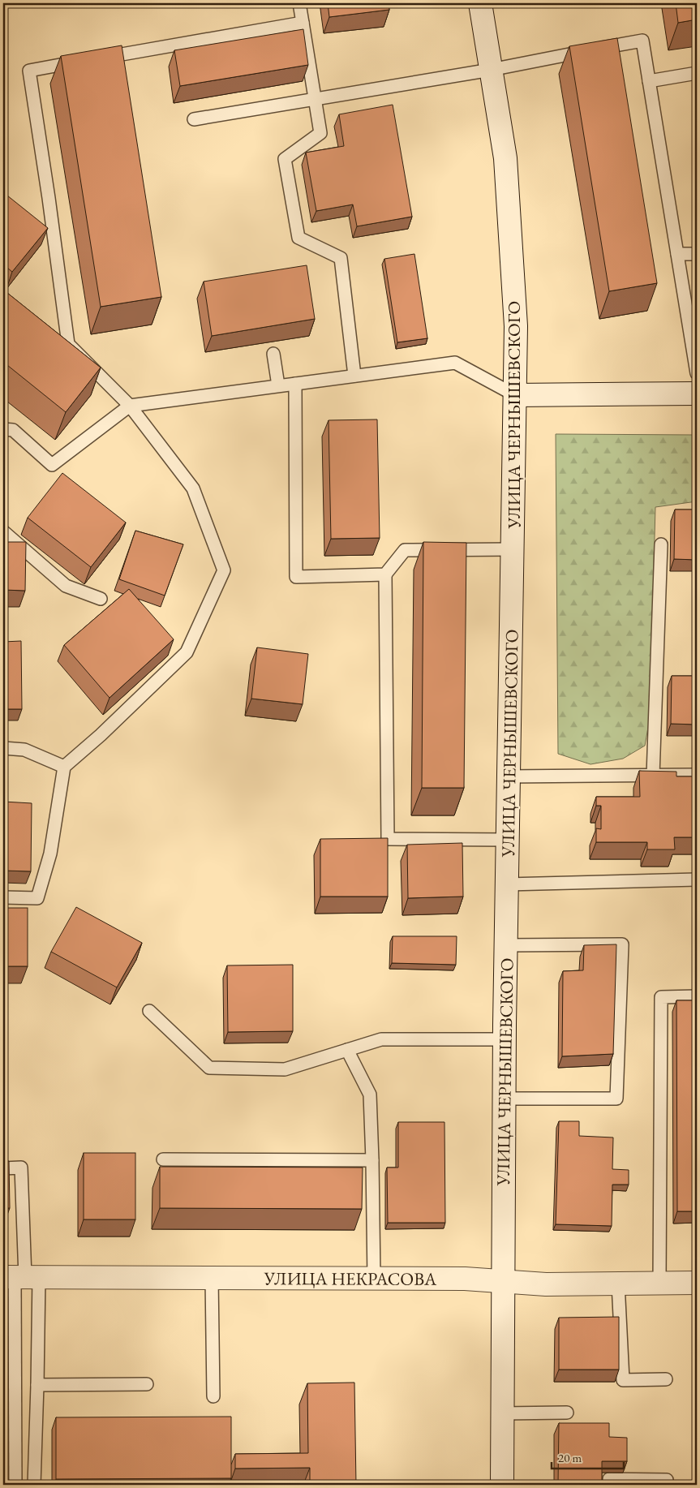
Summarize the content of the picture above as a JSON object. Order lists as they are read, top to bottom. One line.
{"streets":{"main road":["УЛИЦА ЧЕРНЫШЕВСКОГО","УЛИЦА НЕКРАСОВА"]},"crossings":[["УЛИЦА ЧЕРНЫШЕВСКОГО","УЛИЦА НЕКРАСОВА"]],"scale_bar":"20 m"}
